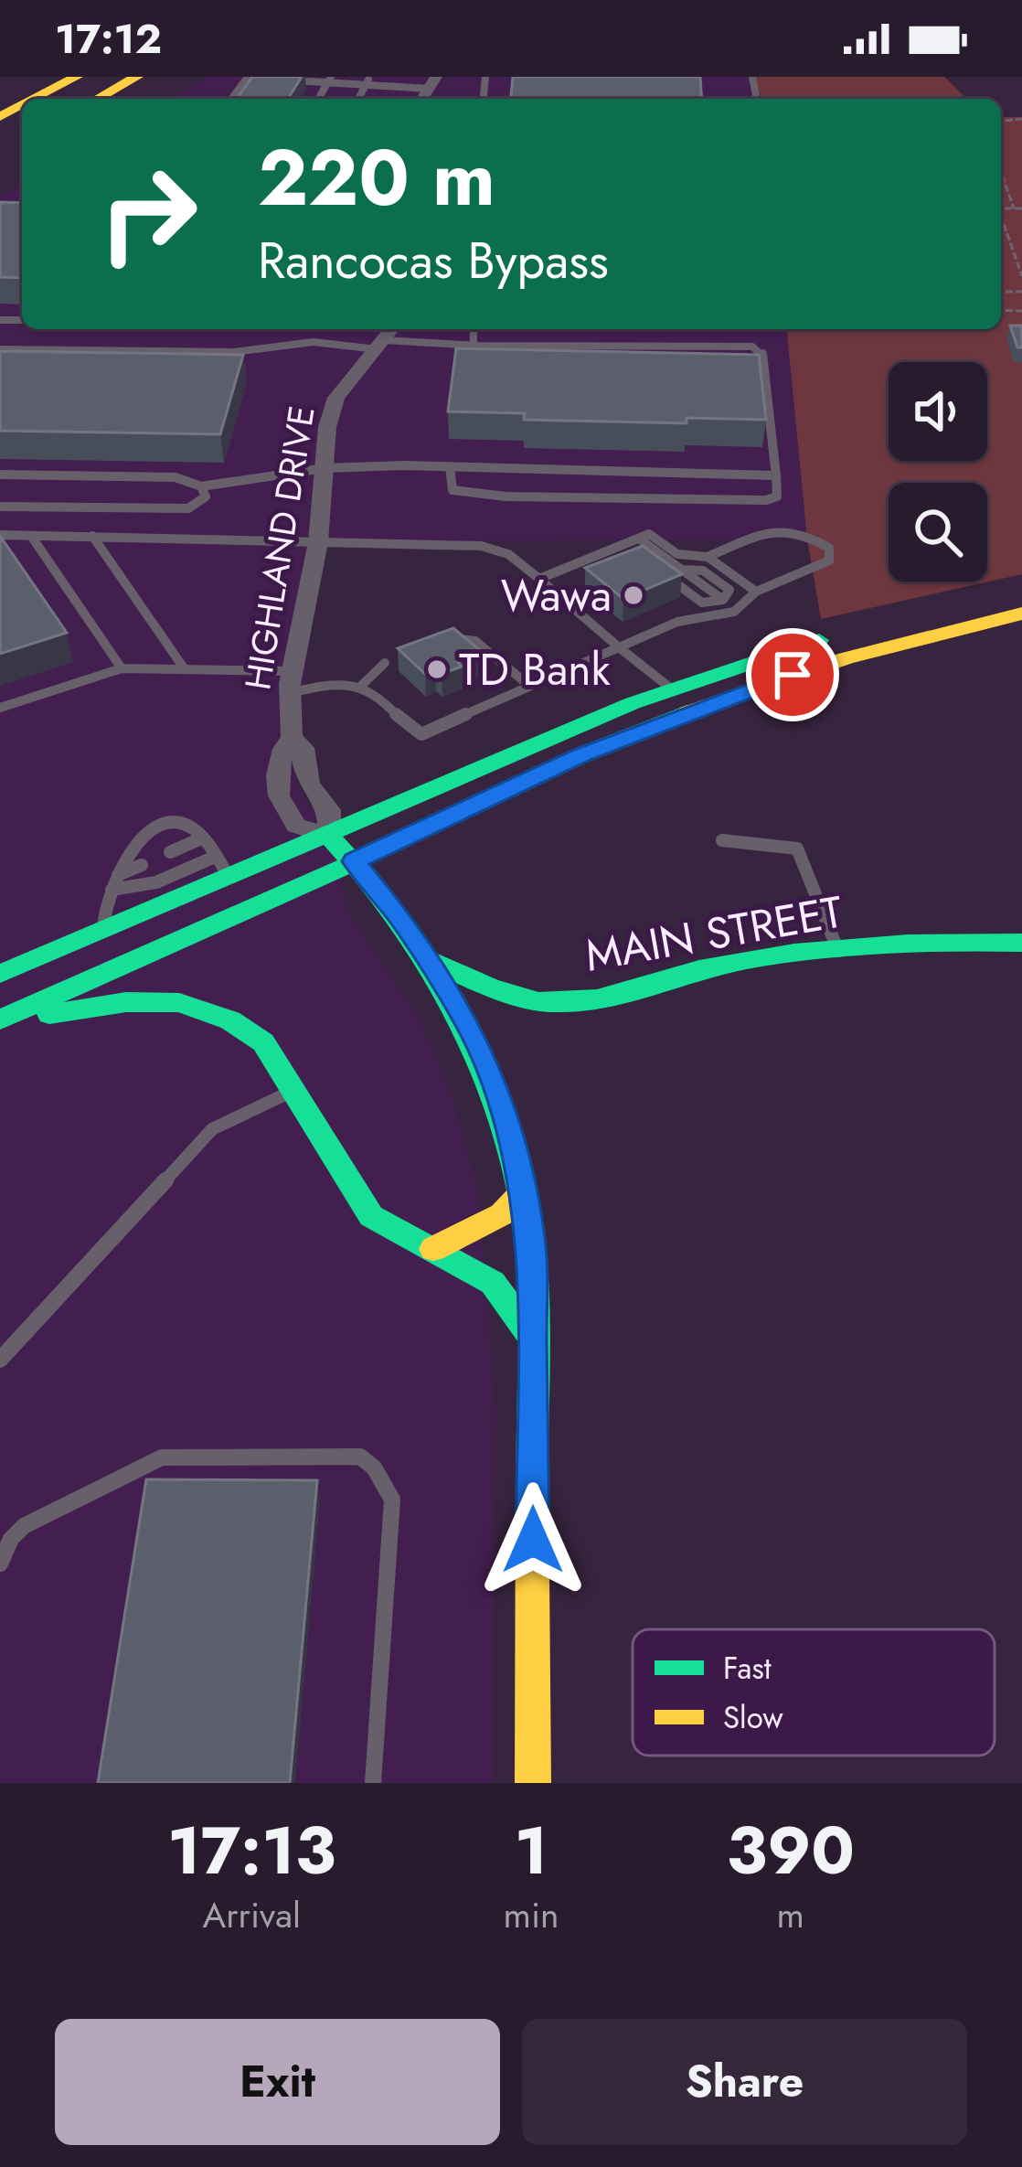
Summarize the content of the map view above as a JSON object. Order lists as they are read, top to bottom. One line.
{"streets":{"main road":["MAIN STREET"],"street":["HIGHLAND DRIVE"]},"places":["Wawa","TD Bank"],"legend":["Fast","Slow"],"page":{"status":"17:12","turn":["220 m","Rancocas Bypass"],"eta":["17:13","Arrival","1","min","390","m"],"buttons":["Exit","Share"]}}
